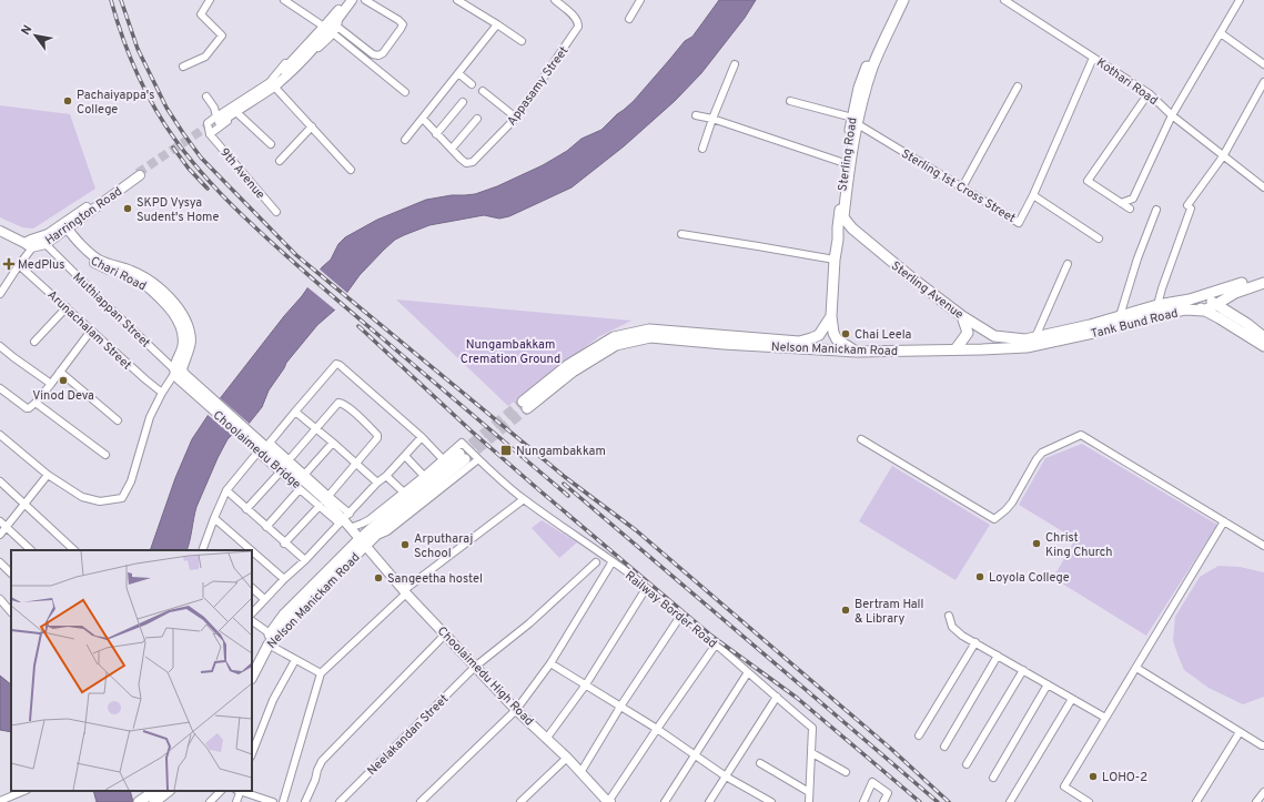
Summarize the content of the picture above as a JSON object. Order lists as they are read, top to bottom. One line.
{"streets":{"main road":["Sterling Road","Sterling Avenue","Tank Bund Road","Nelson Manickam Road"],"street":["Kothari Road","Appasamy Street","9th Avenue","Sterling 1st Cross Street","Harrington Road","Chari Road","Muthiappan Street","Arunachalam Street","Choolaimedu Bridge","Railway Border Road","Choolaimedu High Road","Neelakandan Street"]},"crossings":[["Kothari Road","Sterling 1st Cross Street"],["Sterling Road","Sterling 1st Cross Street"],["Sterling Road","Sterling Avenue"],["Sterling Road","Nelson Manickam Road"],["Harrington Road","Chari Road"],["Harrington Road","Muthiappan Street"],["Chari Road","Muthiappan Street"],["Chari Road","Choolaimedu Bridge"],["Sterling Avenue","Tank Bund Road"],["Sterling Avenue","Nelson Manickam Road"],["Muthiappan Street","Choolaimedu Bridge"],["Tank Bund Road","Nelson Manickam Road"],["Nelson Manickam Road","Choolaimedu High Road"],["Choolaimedu Bridge","Choolaimedu High Road"],["Railway Border Road","Choolaimedu High Road"],["Choolaimedu High Road","Neelakandan Street"]],"parks":["Nungambakkam Cremation Ground"],"places":{"other":["Pachaiyappa's College","SKPD Vysya Sudent's Home","Chai Leela","Vinod Deva","Christ King Church","Arputharaj School","Loyola College","Sangeetha hostel","Bertram Hall & Library","LOHO-2"],"health":["MedPlus"],"transit":["Nungambakkam"]},"north":"top left"}
